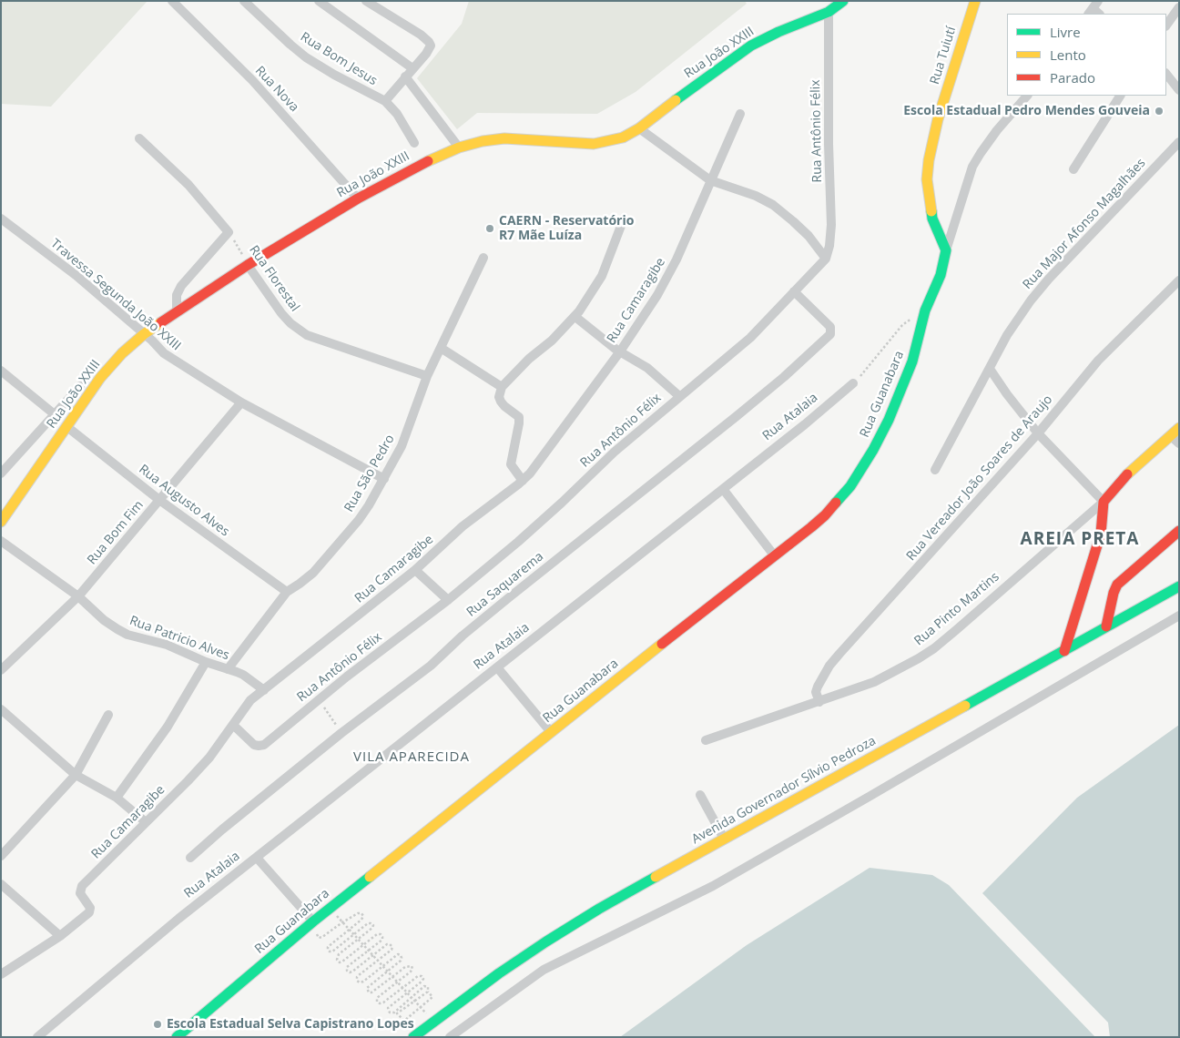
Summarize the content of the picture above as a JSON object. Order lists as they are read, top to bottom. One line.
{"streets":{"main road":["Rua João XXIII","Rua Tuiutí","Rua Guanabara","Rua Pinto Martins","Avenida Governador Sílvio Pedroza"],"street":["Rua Bom Jesus","Rua Nova","Rua Antônio Félix","Rua Major Afonso Magalhães","Rua Florestal","Travessa Segunda João XXIII","Rua Camaragibe","Rua Atalaia","Rua São Pedro","Rua Vereador João Soares de Araujo","Rua Augusto Alves","Rua Bom Fim","Rua Saquarema","Rua Patricio Alves"]},"crossings":[["Rua João XXIII","Rua Nova"],["Rua João XXIII","Rua Antônio Félix"],["Rua João XXIII","Rua Florestal"],["Rua João XXIII","Travessa Segunda João XXIII"],["Rua João XXIII","Rua Augusto Alves"],["Rua Antônio Félix","Rua Camaragibe"],["Rua Antônio Félix","Rua Saquarema"],["Rua Florestal","Rua São Pedro"],["Travessa Segunda João XXIII","Rua São Pedro"],["Travessa Segunda João XXIII","Rua Bom Fim"],["Rua Camaragibe","Rua Patricio Alves"],["Rua São Pedro","Rua Augusto Alves"],["Rua São Pedro","Rua Patricio Alves"],["Rua Vereador João Soares de Araujo","Rua Pinto Martins"],["Rua Augusto Alves","Rua Bom Fim"],["Rua Bom Fim","Rua Patricio Alves"]],"districts":["AREIA PRETA","VILA APARECIDA"],"places":["Escola Estadual Pedro Mendes Gouveia","CAERN - Reservatório R7 Mãe Luíza","Escola Estadual Selva Capistrano Lopes"],"legend":["Livre","Lento","Parado"]}
